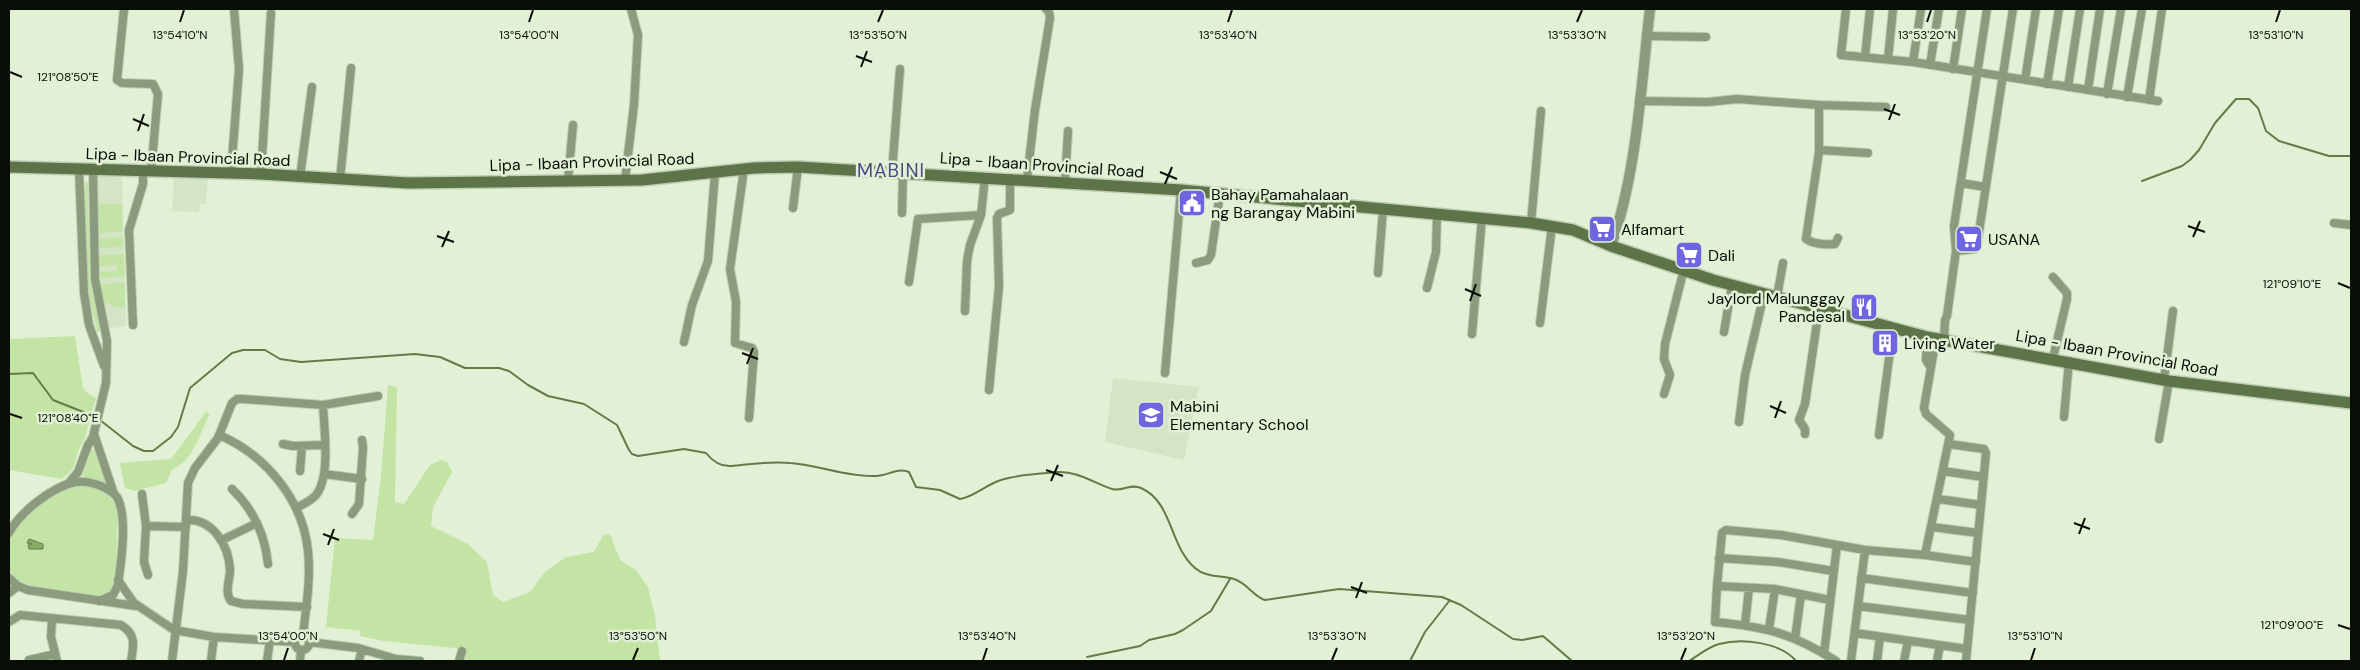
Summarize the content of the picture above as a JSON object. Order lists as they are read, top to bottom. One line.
{"streets":{"main road":["Lipa - Ibaan Provincial Road"]},"districts":["MABINI"],"places":{"public building":["Bahay Pamahalaan ng Barangay Mabini"],"supermarket":["Alfamart","USANA","Dali"],"restaurant":["Jaylord Malunggay Pandesal"],"building":["Living Water"],"school or university":["Mabini Elementary School"]},"coordinates":["13°54'10\"N","13°54'00\"N","13°53'50\"N","13°53'40\"N","13°53'30\"N","13°53'20\"N","13°53'10\"N","121°08'50\"E","121°09'10\"E","121°08'40\"E","121°09'00\"E"]}
